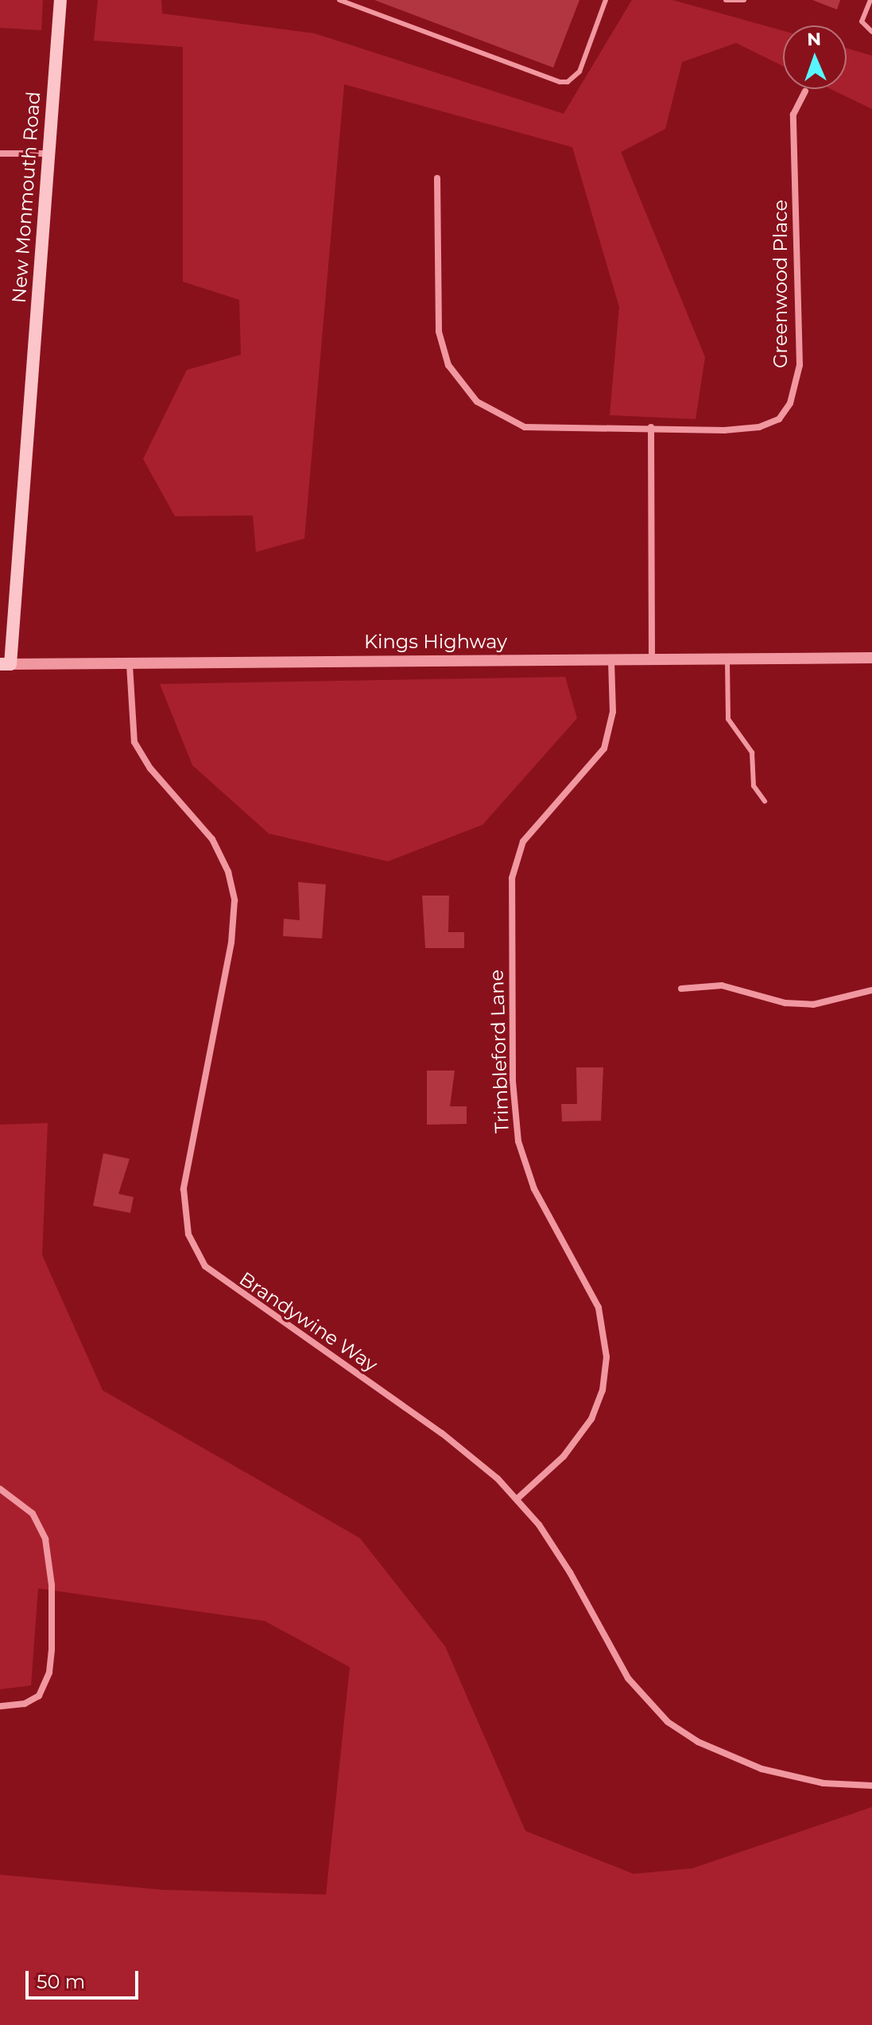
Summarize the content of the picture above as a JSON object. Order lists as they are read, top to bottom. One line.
{"streets":{"main road":["New Monmouth Road"],"street":["Greenwood Place","Kings Highway","Trimbleford Lane","Brandywine Way"]},"crossings":[["New Monmouth Road","Kings Highway"],["Kings Highway","Trimbleford Lane"],["Kings Highway","Brandywine Way"],["Trimbleford Lane","Brandywine Way"]],"scale_bar":"50 m","north":"top"}
